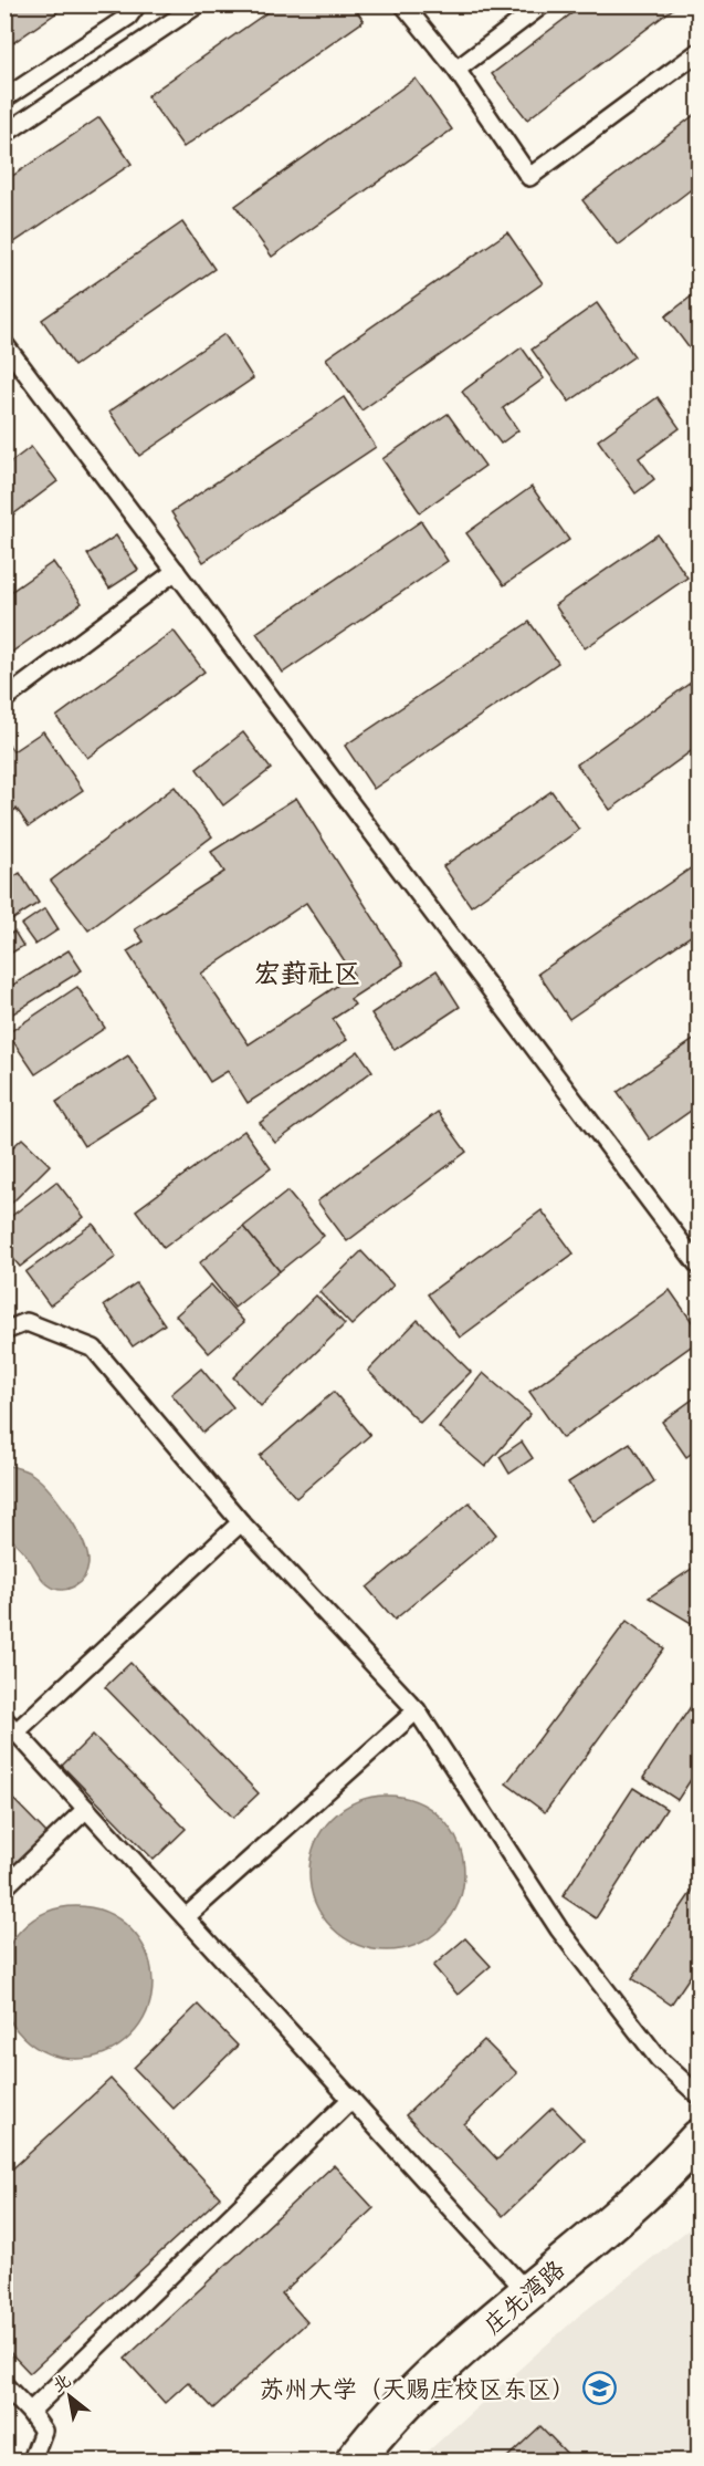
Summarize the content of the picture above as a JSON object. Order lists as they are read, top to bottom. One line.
{"streets":{"street":["庄先湾路"]},"districts":["宏葑社区"],"places":{"school or university":["苏州大学（天赐庄校区东区）"]},"north":"top left"}
